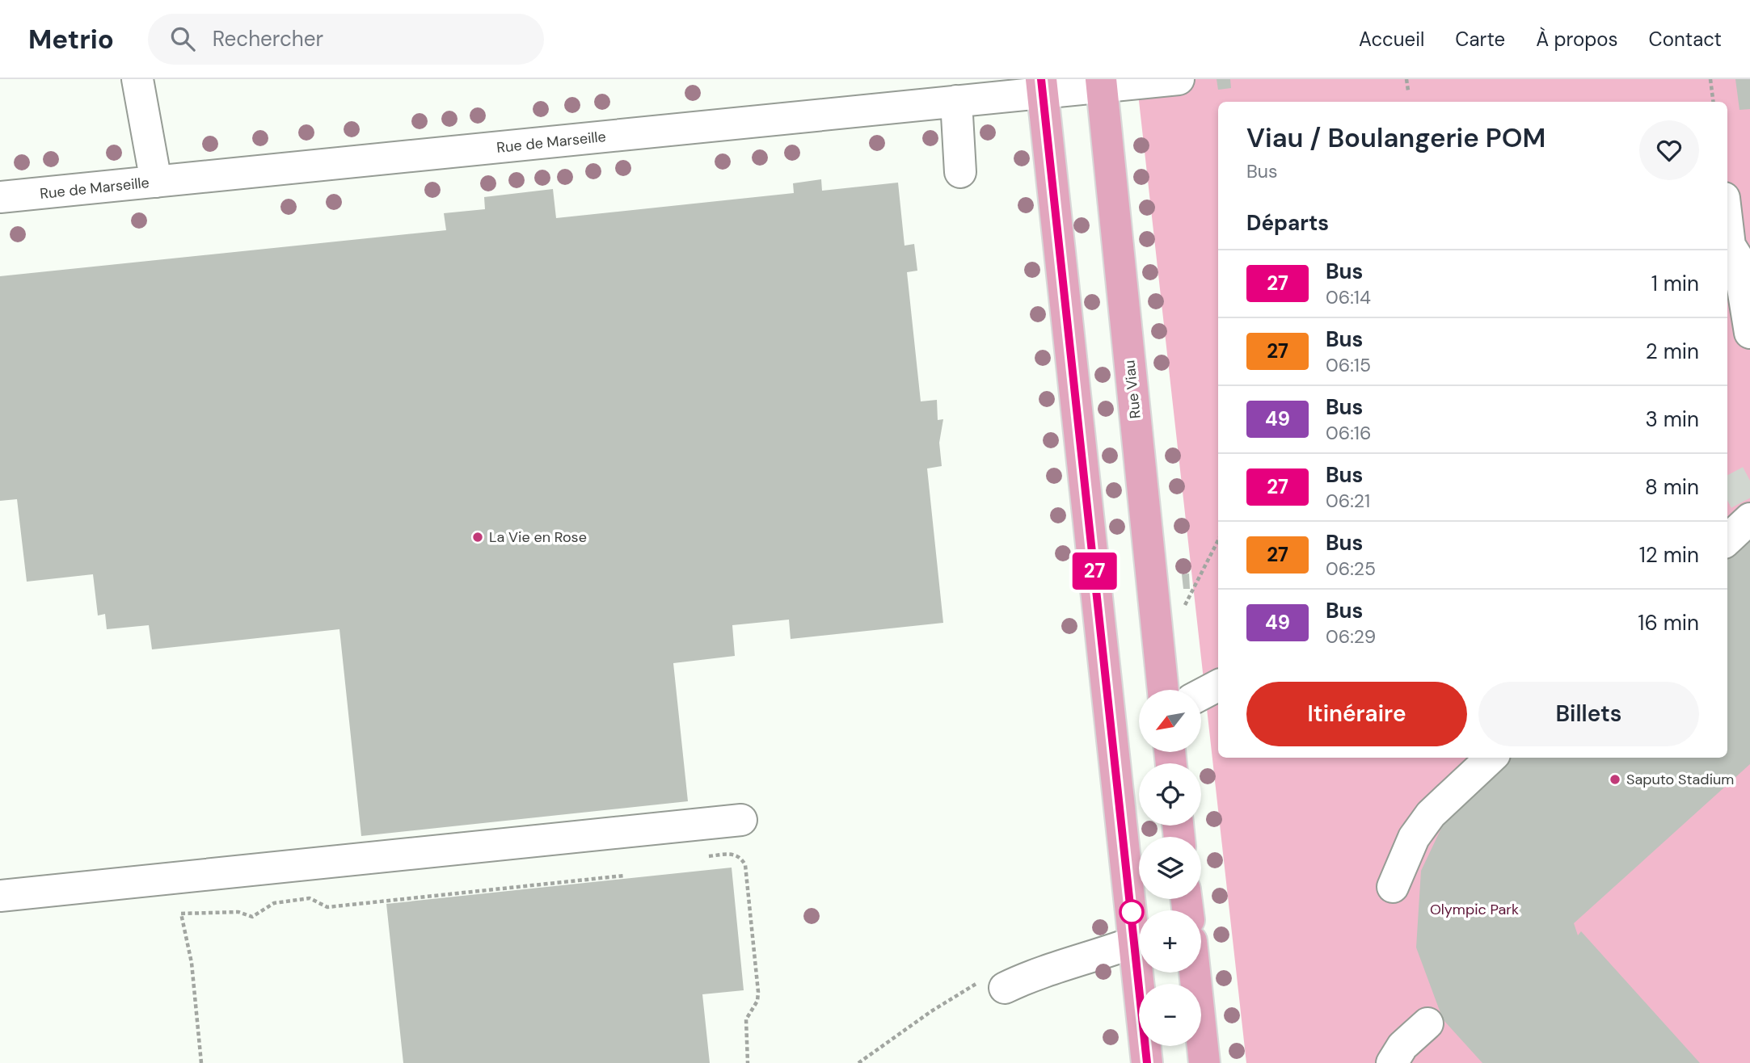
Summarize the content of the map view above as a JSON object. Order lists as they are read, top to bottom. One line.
{"streets":{"main road":["Rue Viau"],"street":["Rue de Marseille"]},"crossings":[["Rue de Marseille","Rue Viau"]],"parks":["Olympic Park"],"places":["La Vie en Rose","Saputo Stadium"],"lines":["bus line 27"],"north":"bottom left","page":{"header":"Metrio","search":"Rechercher","nav":["Accueil","Carte","À propos","Contact"],"on_map":"27","heading":[["Viau / Boulangerie POM","Bus"],"Départs"],"list":[{"mark":"27","name":"Bus","note":"06:14","value":"1 min"},{"mark":"27","name":"Bus","note":"06:15","value":"2 min"},{"mark":"49","name":"Bus","note":"06:16","value":"3 min"},{"mark":"27","name":"Bus","note":"06:21","value":"8 min"},{"mark":"27","name":"Bus","note":"06:25","value":"12 min"},{"mark":"49","name":"Bus","note":"06:29","value":"16 min"}],"buttons":["Itinéraire","Billets"],"map_buttons":["+","−"]}}
